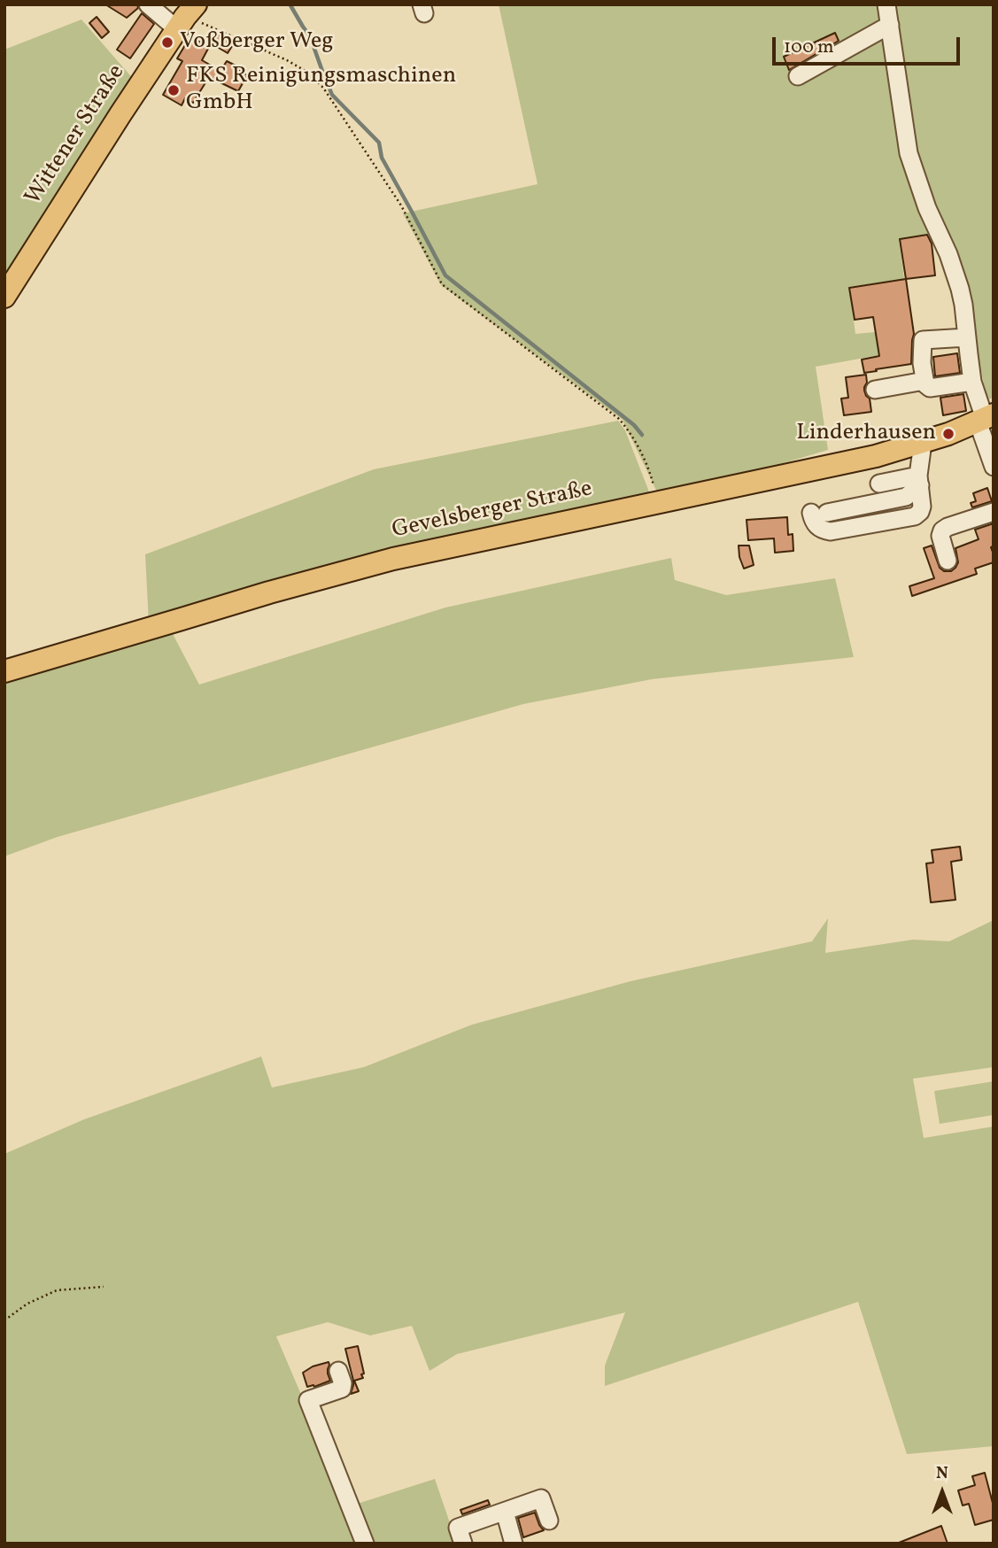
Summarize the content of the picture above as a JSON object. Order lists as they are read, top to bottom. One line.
{"streets":{"main road":["Wittener Straße","Gevelsberger Straße"]},"places":["Voßberger Weg","FKS Reinigungsmaschinen GmbH","Linderhausen"],"scale_bar":"100 m","north":"top"}
